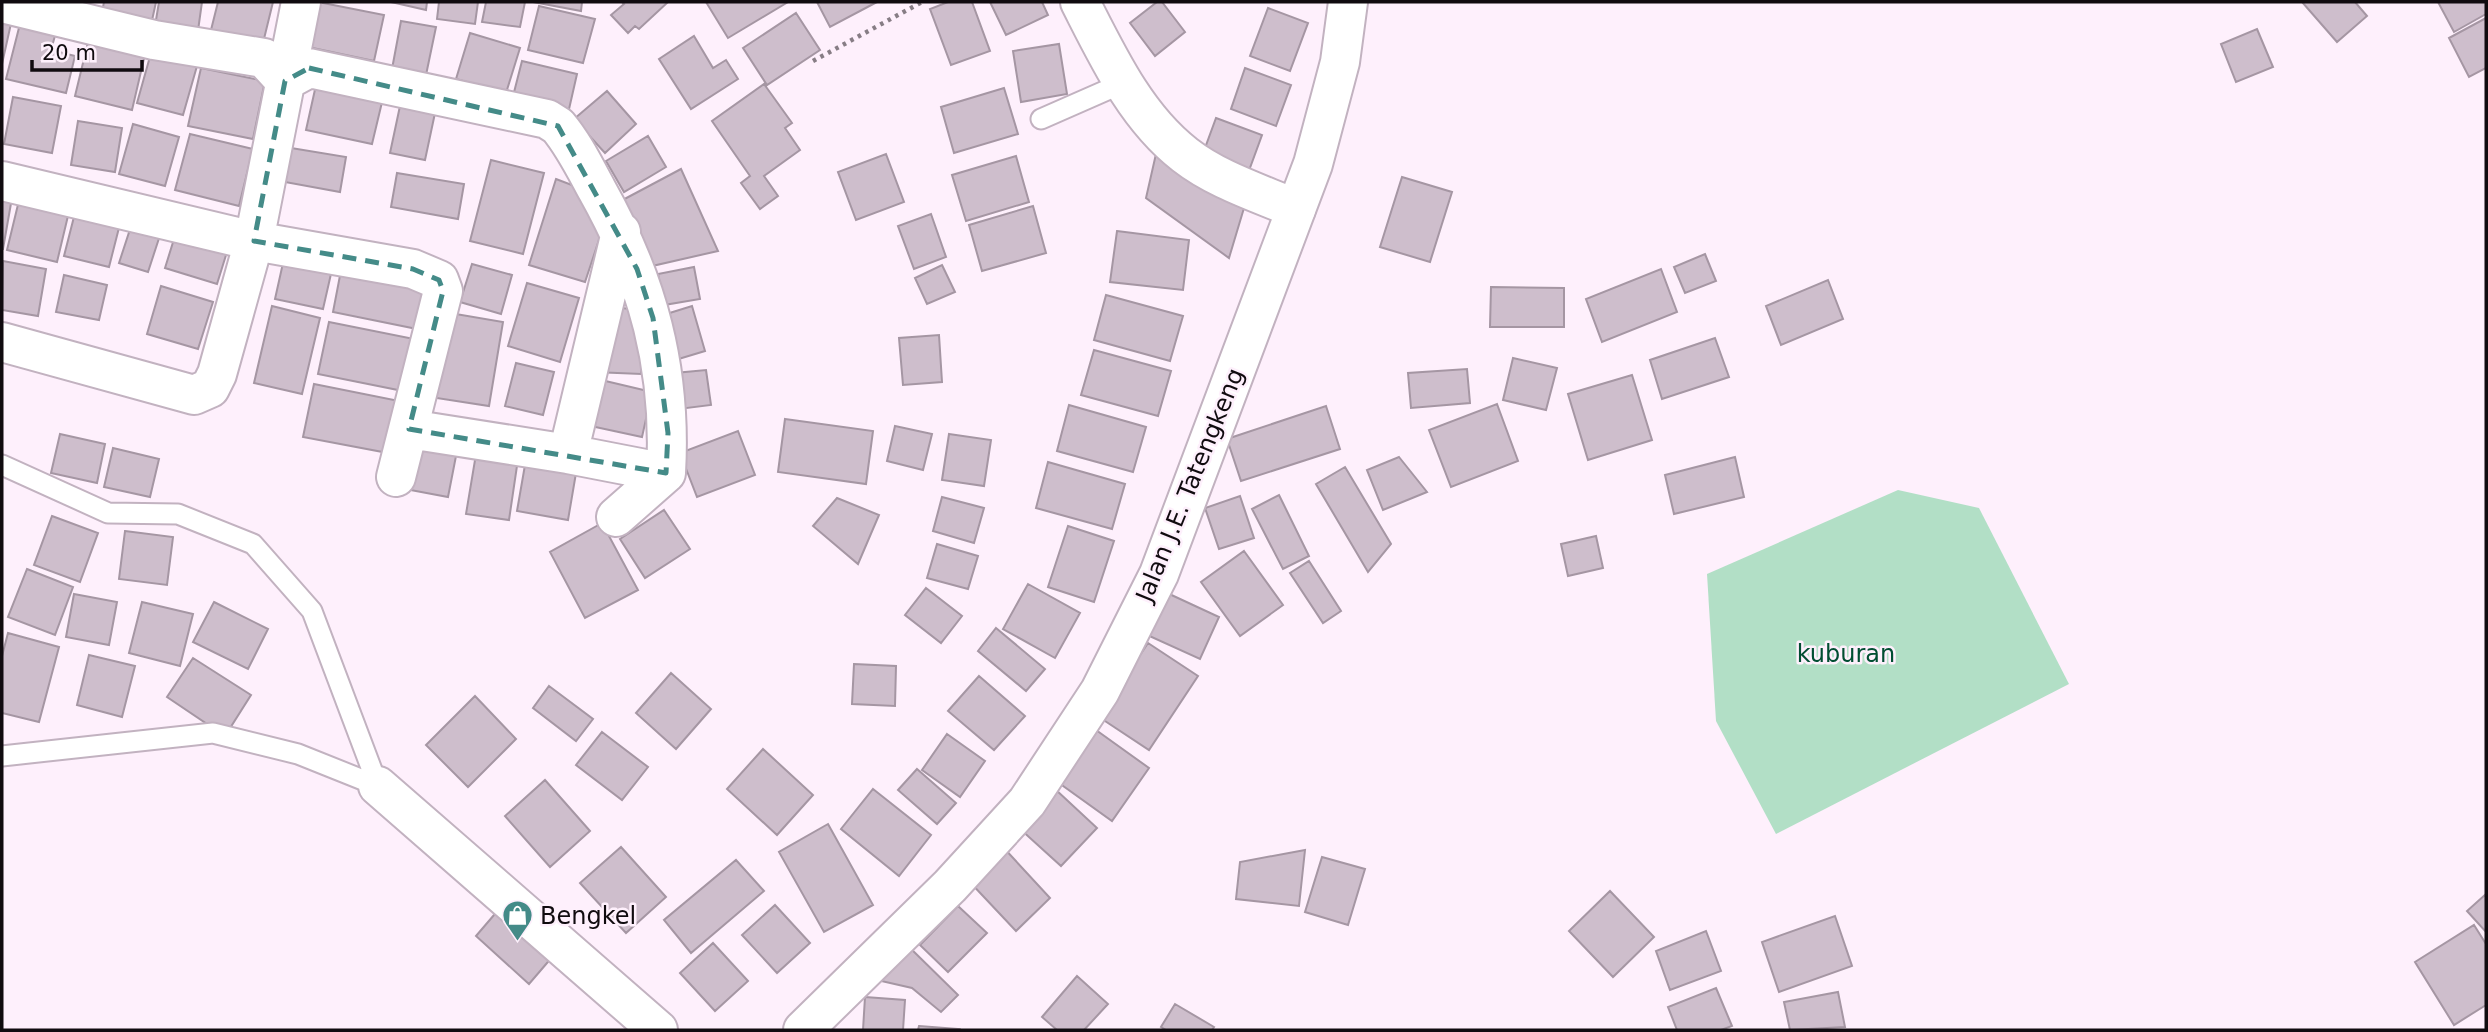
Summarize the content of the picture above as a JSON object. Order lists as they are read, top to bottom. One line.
{"streets":{"street":["Jalan J.E. Tatengkeng"]},"parks":["kuburan"],"places":{"shop":["Bengkel"]},"scale_bar":"20 m"}
